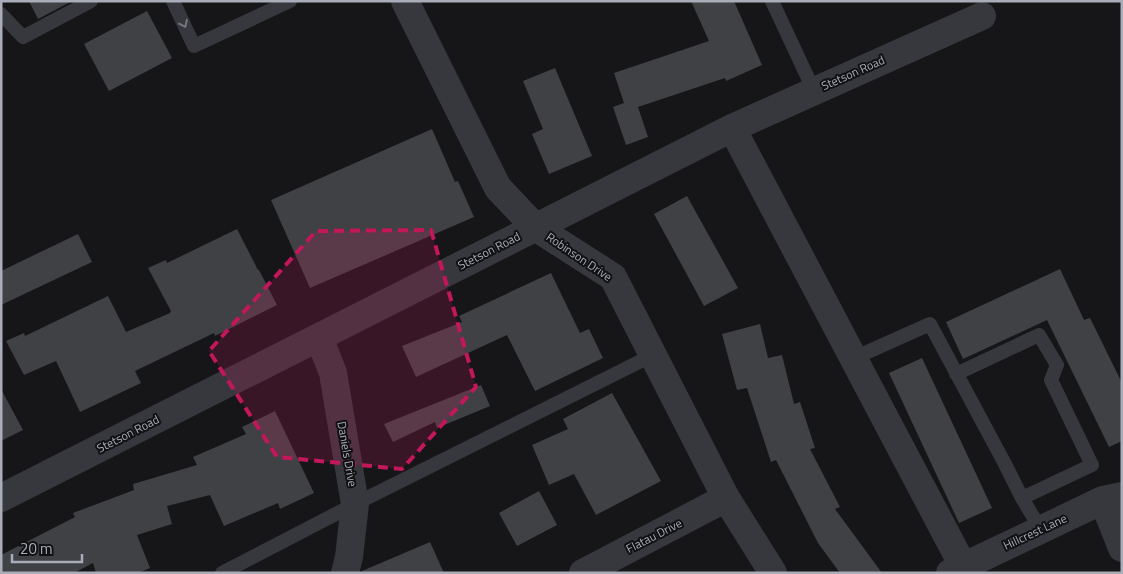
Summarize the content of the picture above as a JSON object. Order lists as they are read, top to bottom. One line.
{"streets":{"street":["Stetson Road","Robinson Drive","Daniels Drive","Hillcrest Lane","Flatau Drive"]},"crossings":[["Stetson Road","Robinson Drive"],["Stetson Road","Daniels Drive"],["Robinson Drive","Flatau Drive"]],"scale_bar":"20 m"}
